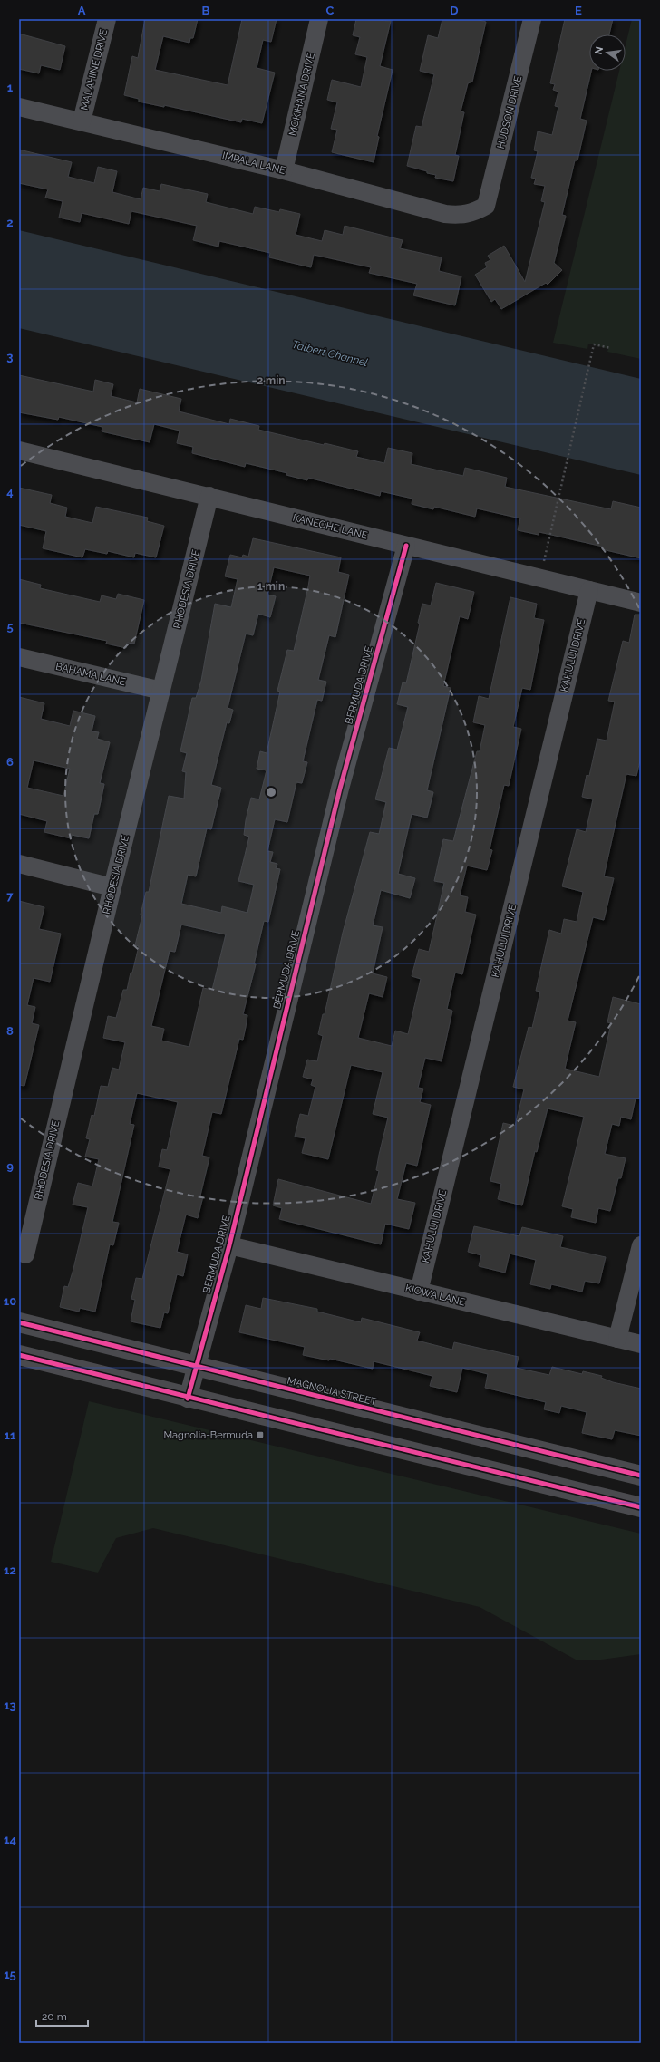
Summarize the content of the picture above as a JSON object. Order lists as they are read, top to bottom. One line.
{"streets":{"main road":["MAGNOLIA STREET"],"street":["MALAHINE DRIVE","MOKIHANA DRIVE","HUDSON DRIVE","IMPALA LANE","KANEOHE LANE","RHODESIA DRIVE","KAHULUI DRIVE","BAHAMA LANE","BERMUDA DRIVE","KIOWA LANE"]},"crossings":[["MALAHINE DRIVE","IMPALA LANE"],["MOKIHANA DRIVE","IMPALA LANE"],["HUDSON DRIVE","IMPALA LANE"],["KANEOHE LANE","RHODESIA DRIVE"],["KANEOHE LANE","KAHULUI DRIVE"],["KANEOHE LANE","BERMUDA DRIVE"],["RHODESIA DRIVE","BAHAMA LANE"],["KAHULUI DRIVE","KIOWA LANE"],["BERMUDA DRIVE","KIOWA LANE"],["BERMUDA DRIVE","MAGNOLIA STREET"]],"water":["Talbert Channel"],"places":{"transit":["Magnolia-Bermuda"]},"scale_bar":"20 m","north":"left","grid":{"columns":["A","B","C","D","E"],"rows":["1","2","3","4","5","6","7","8","9","10","11","12","13","14","15"]},"rings":["2 min","1 min"]}
